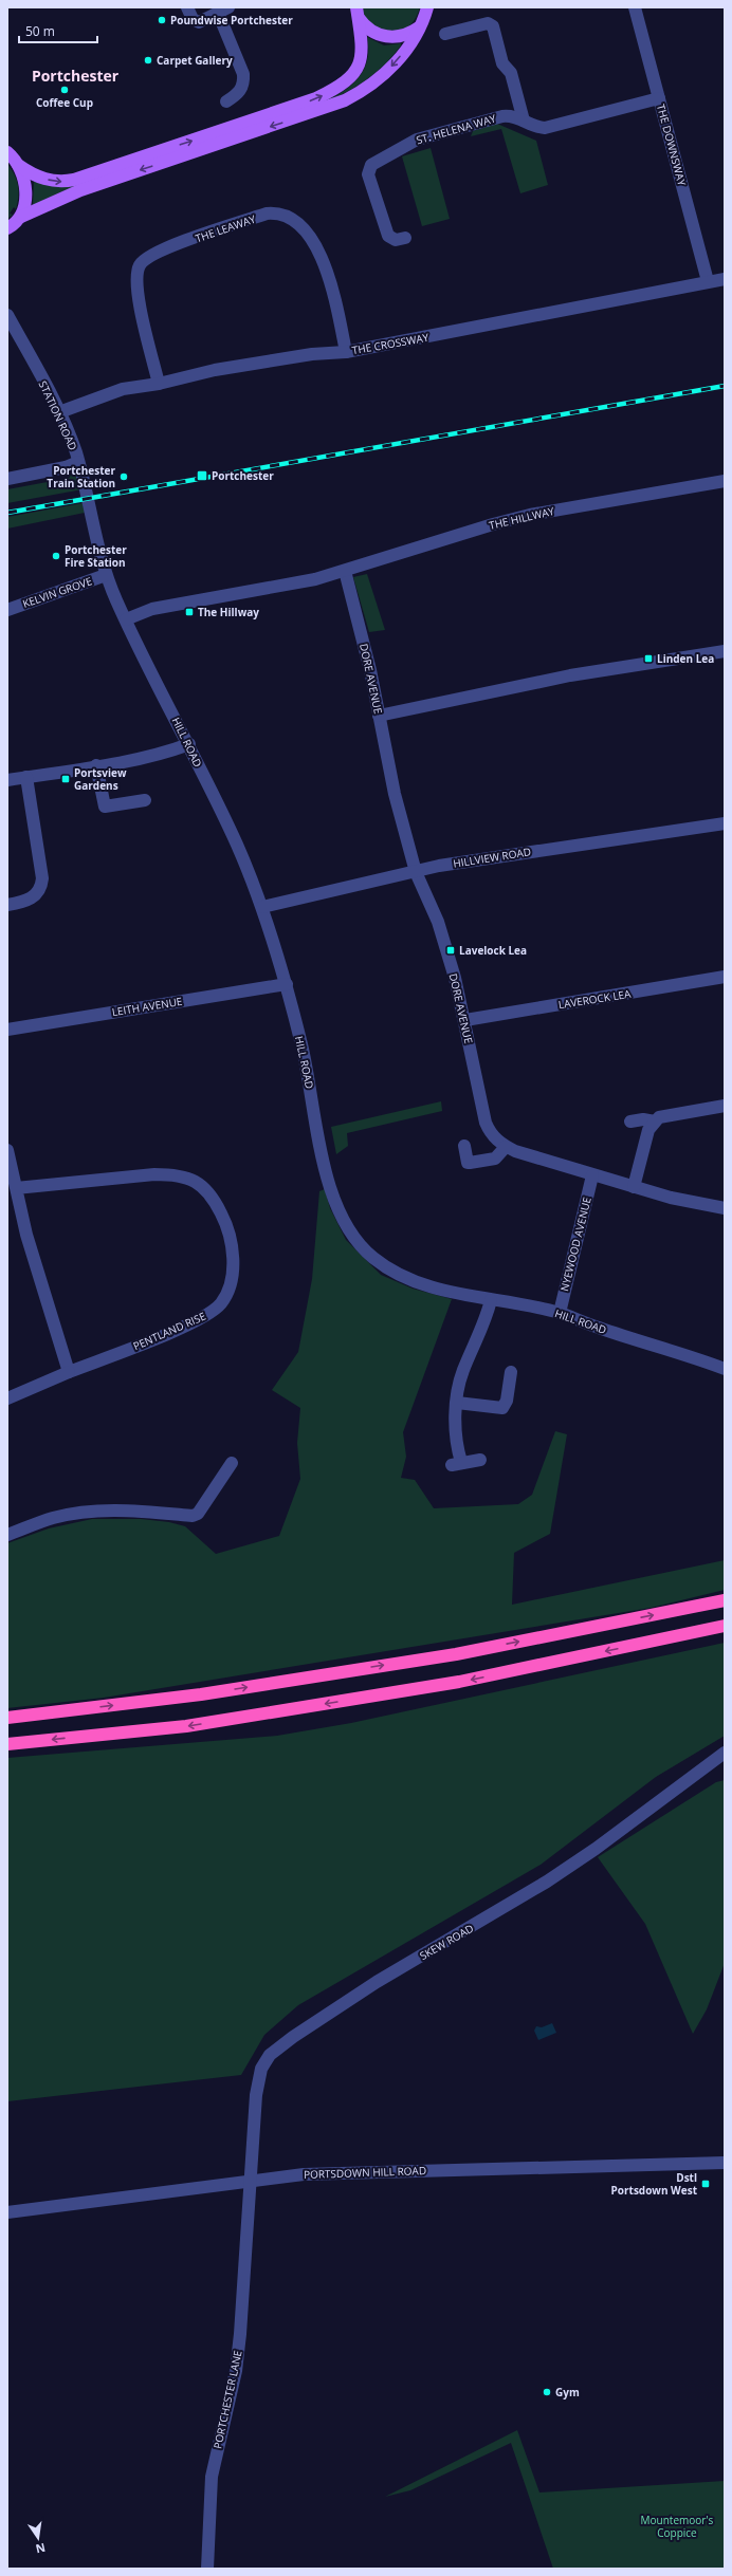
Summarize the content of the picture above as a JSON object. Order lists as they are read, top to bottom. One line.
{"streets":{"street":["ST. HELENA WAY","THE DOWNSWAY","THE LEAWAY","THE CROSSWAY","STATION ROAD","THE HILLWAY","KELVIN GROVE","DORE AVENUE","HILL ROAD","HILLVIEW ROAD","LAVEROCK LEA","LEITH AVENUE","NYEWOOD AVENUE","PENTLAND RISE","SKEW ROAD","PORTSDOWN HILL ROAD","PORTCHESTER LANE"]},"crossings":[["ST. HELENA WAY","THE DOWNSWAY"],["THE DOWNSWAY","THE CROSSWAY"],["THE LEAWAY","THE CROSSWAY"],["THE CROSSWAY","STATION ROAD"],["STATION ROAD","HILL ROAD"],["THE HILLWAY","DORE AVENUE"],["THE HILLWAY","HILL ROAD"],["KELVIN GROVE","HILL ROAD"],["DORE AVENUE","HILLVIEW ROAD"],["DORE AVENUE","LAVEROCK LEA"],["DORE AVENUE","NYEWOOD AVENUE"],["HILL ROAD","HILLVIEW ROAD"],["HILL ROAD","LEITH AVENUE"],["HILL ROAD","NYEWOOD AVENUE"],["SKEW ROAD","PORTSDOWN HILL ROAD"],["SKEW ROAD","PORTCHESTER LANE"],["PORTSDOWN HILL ROAD","PORTCHESTER LANE"]],"districts":["Portchester"],"parks":["Mountemoor's Coppice"],"places":{"other":["Poundwise Portchester","Carpet Gallery","Coffee Cup","Portchester Train Station","Portchester Fire Station","Gym"],"transit":["Portchester","The Hillway","Linden Lea","Portsview Gardens","Lavelock Lea","Dstl Portsdown West"]},"scale_bar":"50 m","north":"bottom"}
